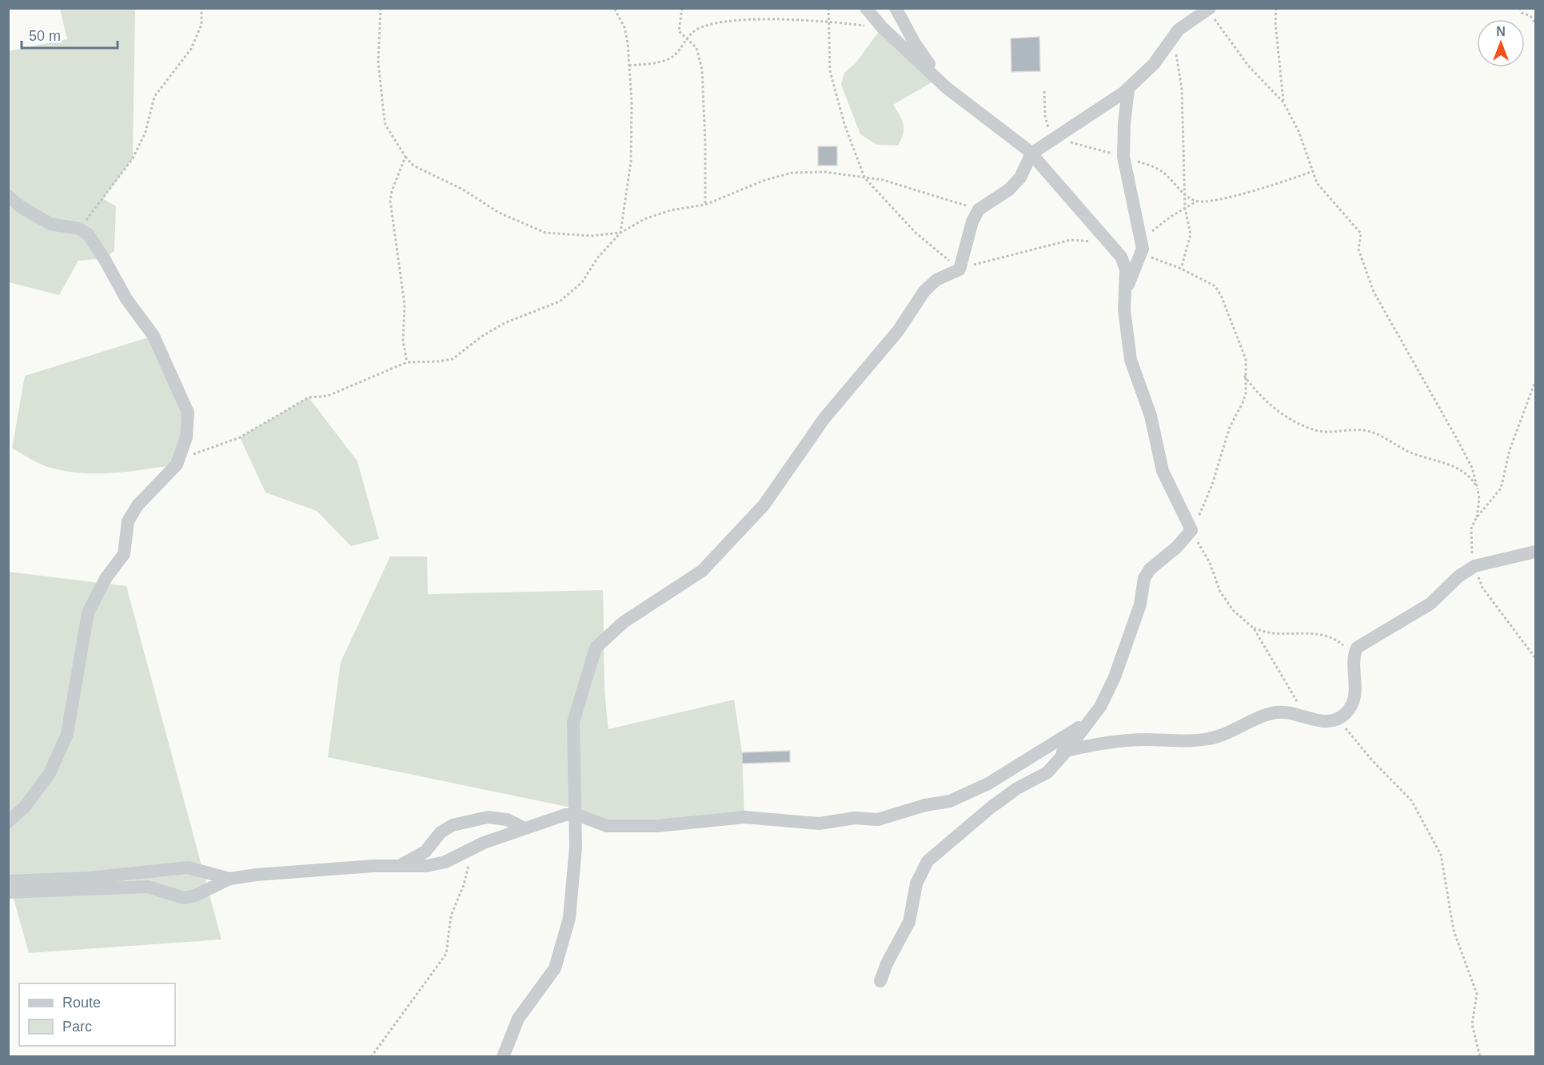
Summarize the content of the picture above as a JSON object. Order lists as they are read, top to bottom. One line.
{"legend":["Route","Parc"],"scale_bar":"50 m","north":"top"}
